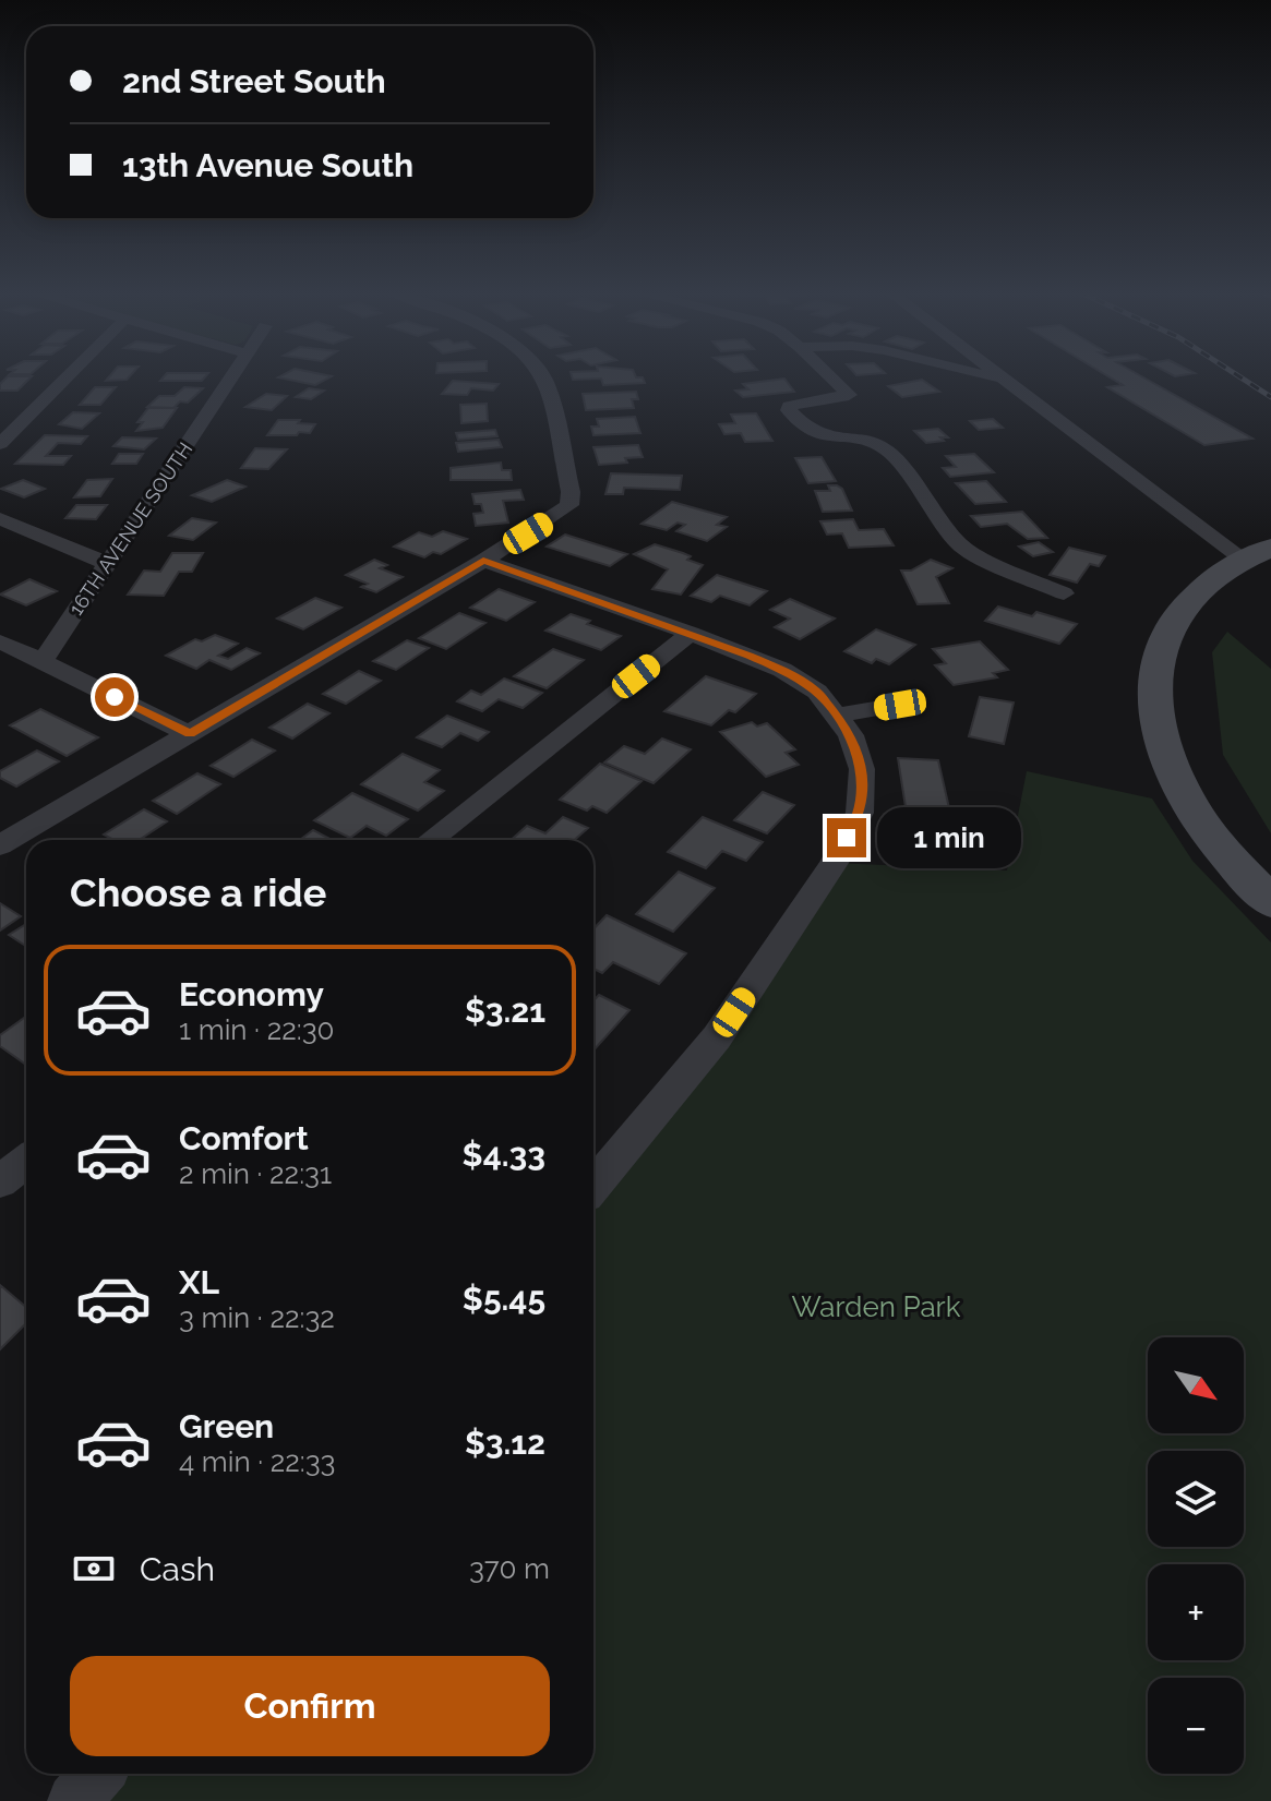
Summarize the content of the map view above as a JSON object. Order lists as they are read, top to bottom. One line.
{"streets":{"street":["16TH AVENUE SOUTH"]},"parks":["Warden Park"],"north":"bottom right","page":{"banner":["2nd Street South","13th Avenue South"],"bubble":"1 min","heading":"Choose a ride","list":[{"name":"Economy","note":"1 min · 22:30","value":"$3.21"},{"name":"Comfort","note":"2 min · 22:31","value":"$4.33"},{"name":"XL","note":"3 min · 22:32","value":"$5.45"},{"name":"Green","note":"4 min · 22:33","value":"$3.12"}],"map_buttons":["+","−"],"pay":["Cash","370 m"],"buttons":"Confirm"}}
